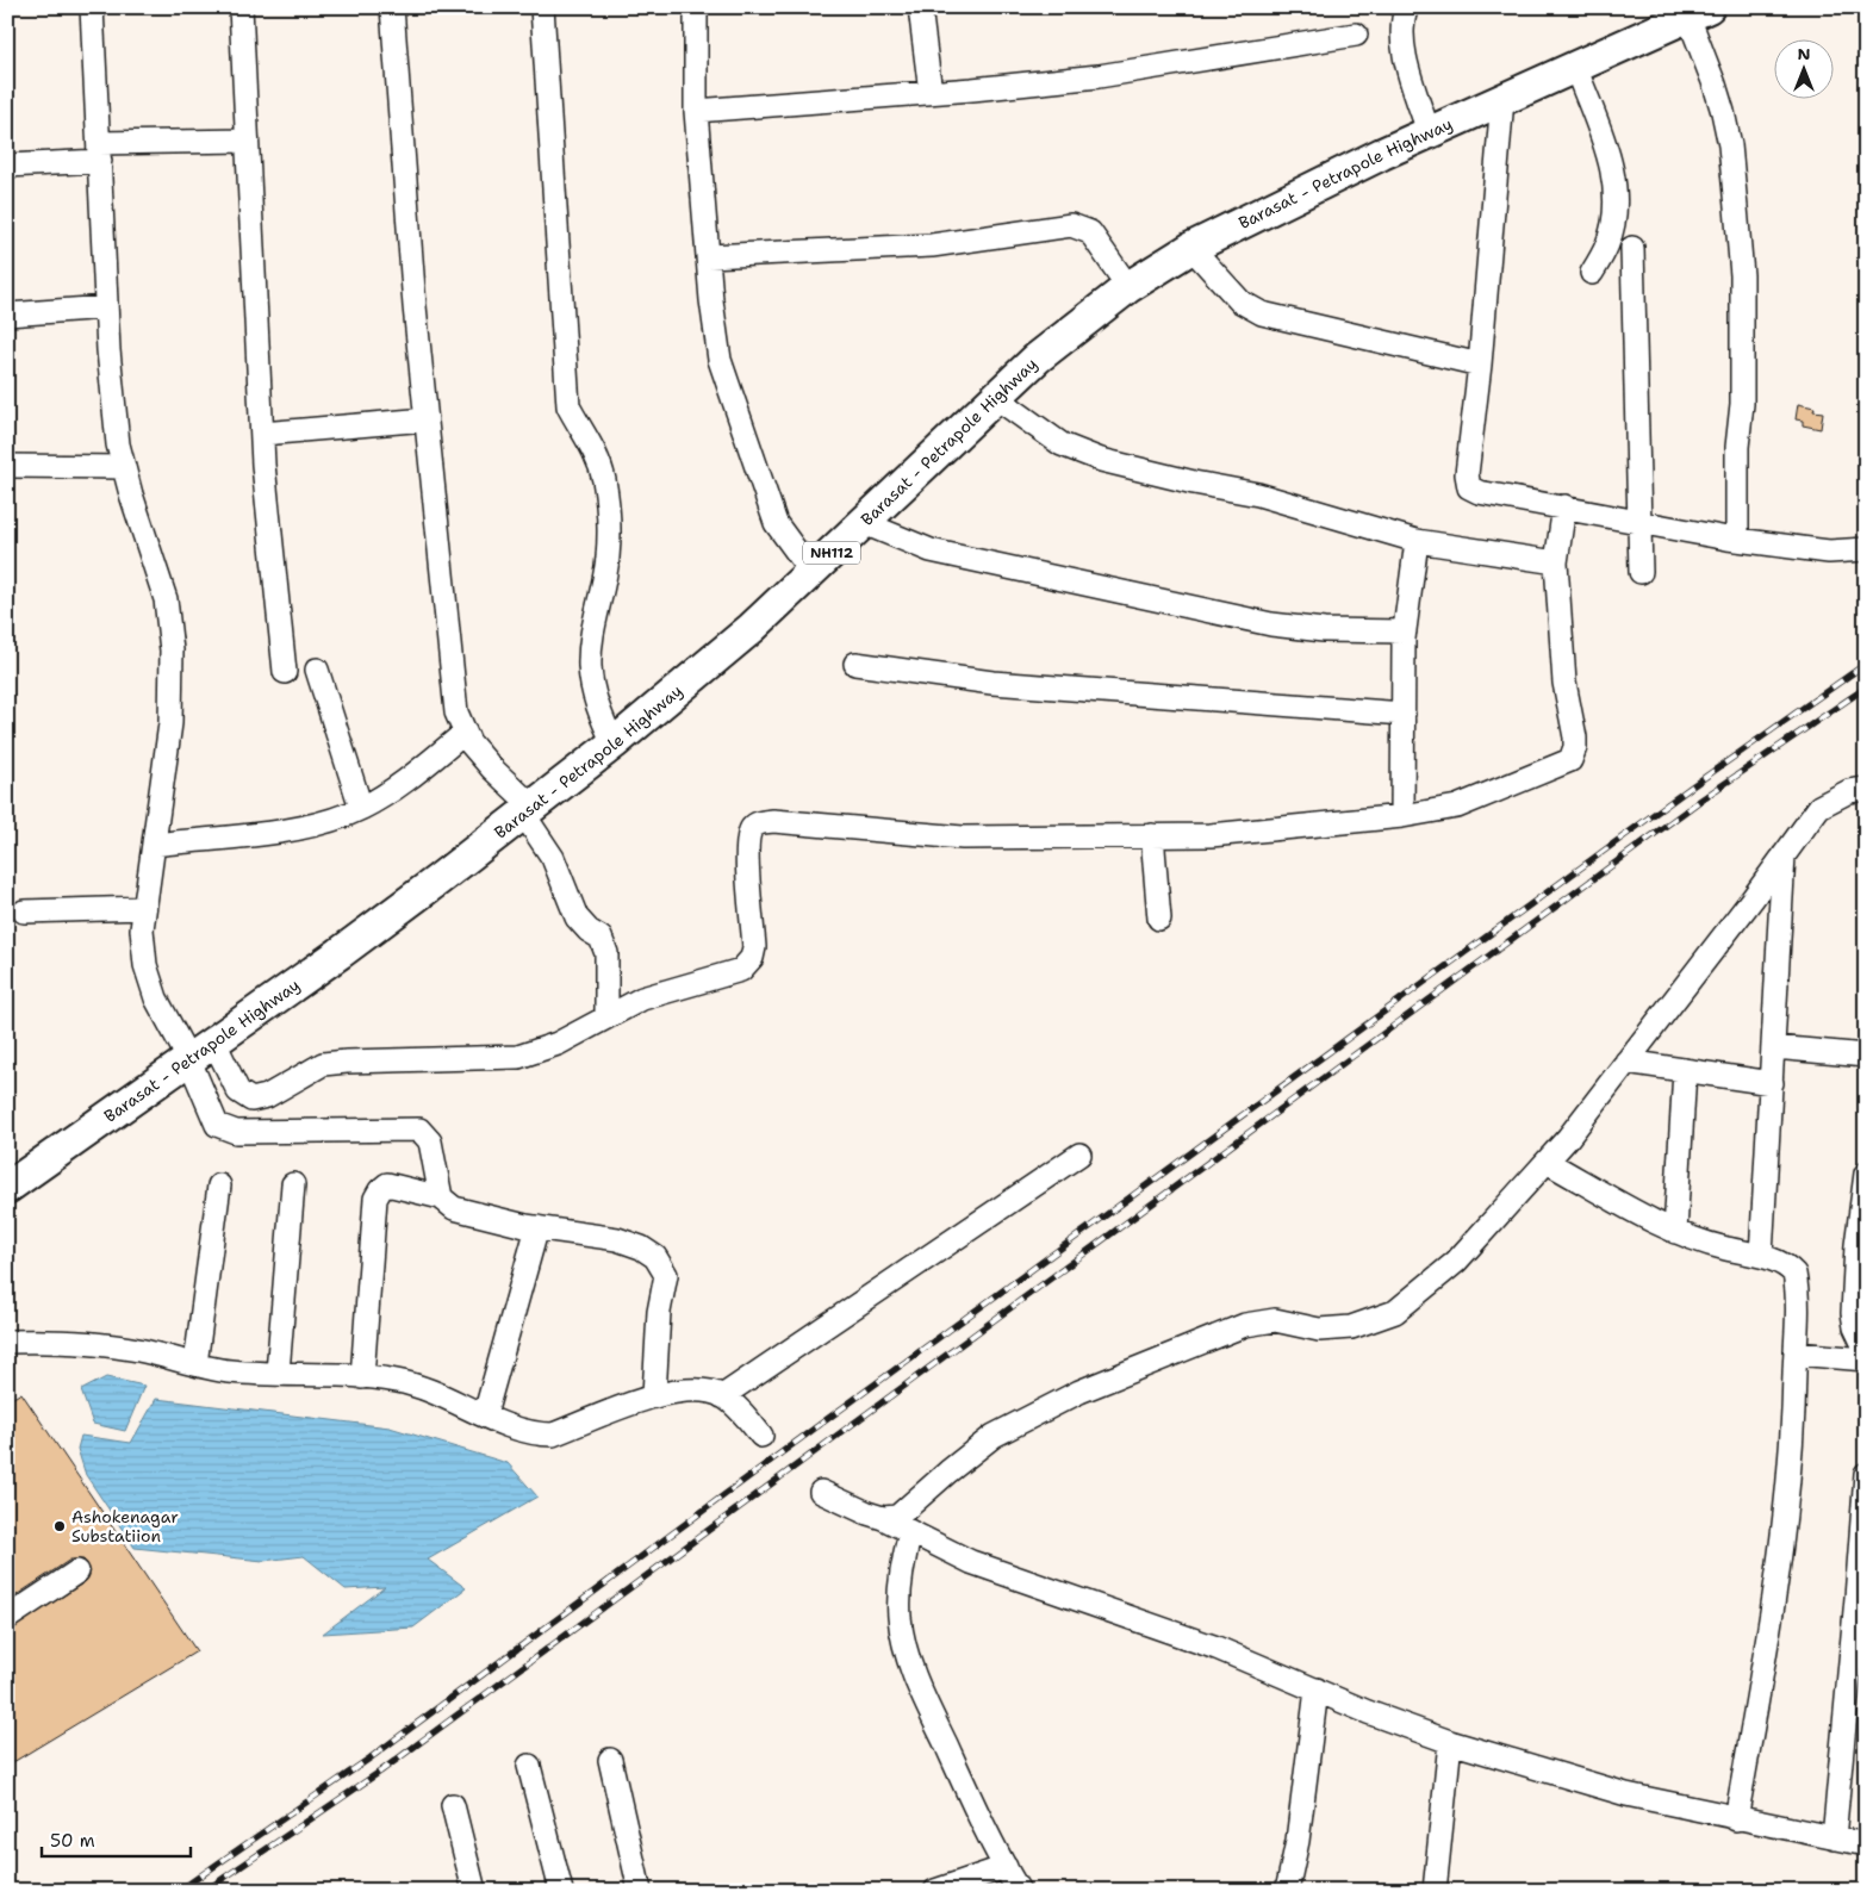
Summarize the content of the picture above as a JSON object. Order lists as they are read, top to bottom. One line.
{"streets":{"highway":["Barasat - Petrapole Highway","NH112"]},"places":["Ashokenagar Substatiion"],"scale_bar":"50 m","north":"top"}
